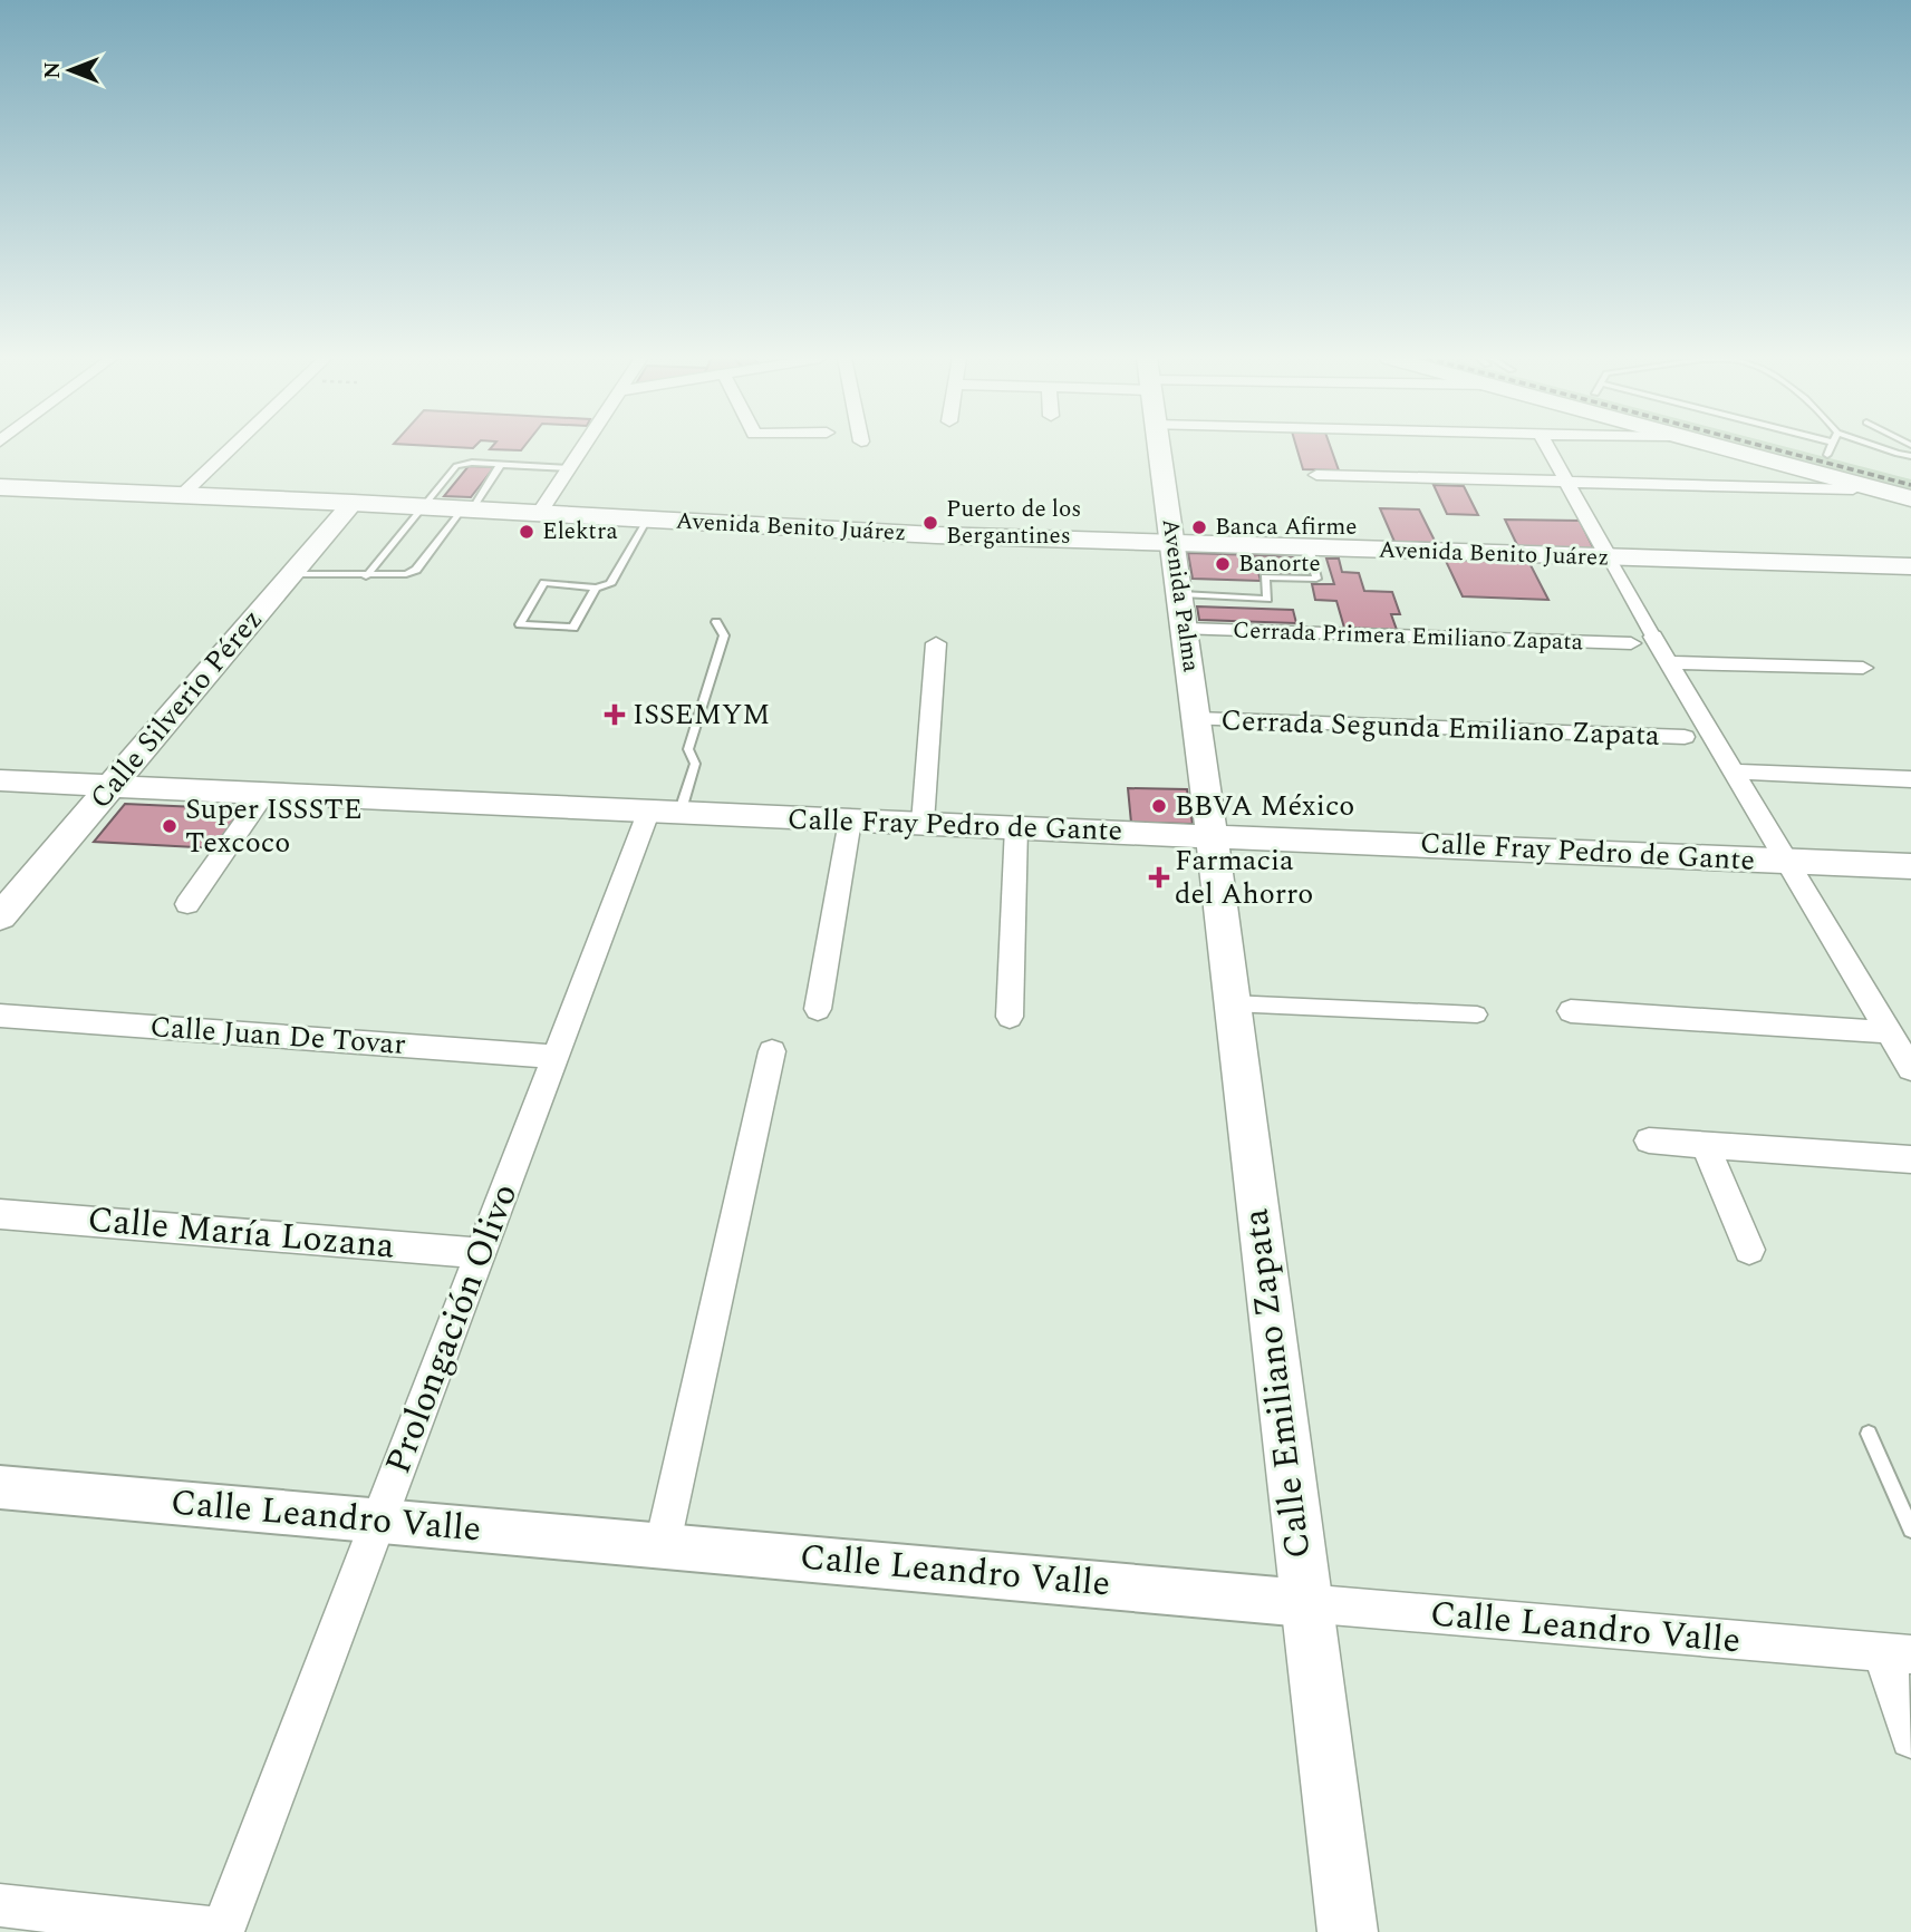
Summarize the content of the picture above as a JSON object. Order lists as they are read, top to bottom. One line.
{"streets":{"main road":["Avenida Benito Juárez","Avenida Palma","Calle Silverio Pérez","Calle Fray Pedro de Gante","Calle Emiliano Zapata"],"street":["Cerrada Primera Emiliano Zapata","Cerrada Segunda Emiliano Zapata","Calle Juan De Tovar","Calle María Lozana","Prolongación Olivo","Calle Leandro Valle"]},"crossings":[["Avenida Benito Juárez","Avenida Palma"],["Avenida Benito Juárez","Calle Silverio Pérez"],["Avenida Palma","Cerrada Primera Emiliano Zapata"],["Avenida Palma","Cerrada Segunda Emiliano Zapata"],["Avenida Palma","Calle Fray Pedro de Gante"],["Avenida Palma","Calle Emiliano Zapata"],["Calle Silverio Pérez","Calle Fray Pedro de Gante"],["Calle Fray Pedro de Gante","Prolongación Olivo"],["Calle Fray Pedro de Gante","Calle Emiliano Zapata"],["Calle Juan De Tovar","Prolongación Olivo"],["Calle María Lozana","Prolongación Olivo"],["Prolongación Olivo","Calle Leandro Valle"],["Calle Emiliano Zapata","Calle Leandro Valle"]],"places":{"other":["Puerto de los Bergantines","Banca Afirme","Elektra","Banorte","BBVA México","Super ISSSTE Texcoco"],"health":["ISSEMYM","Farmacia del Ahorro"]},"north":"left"}
